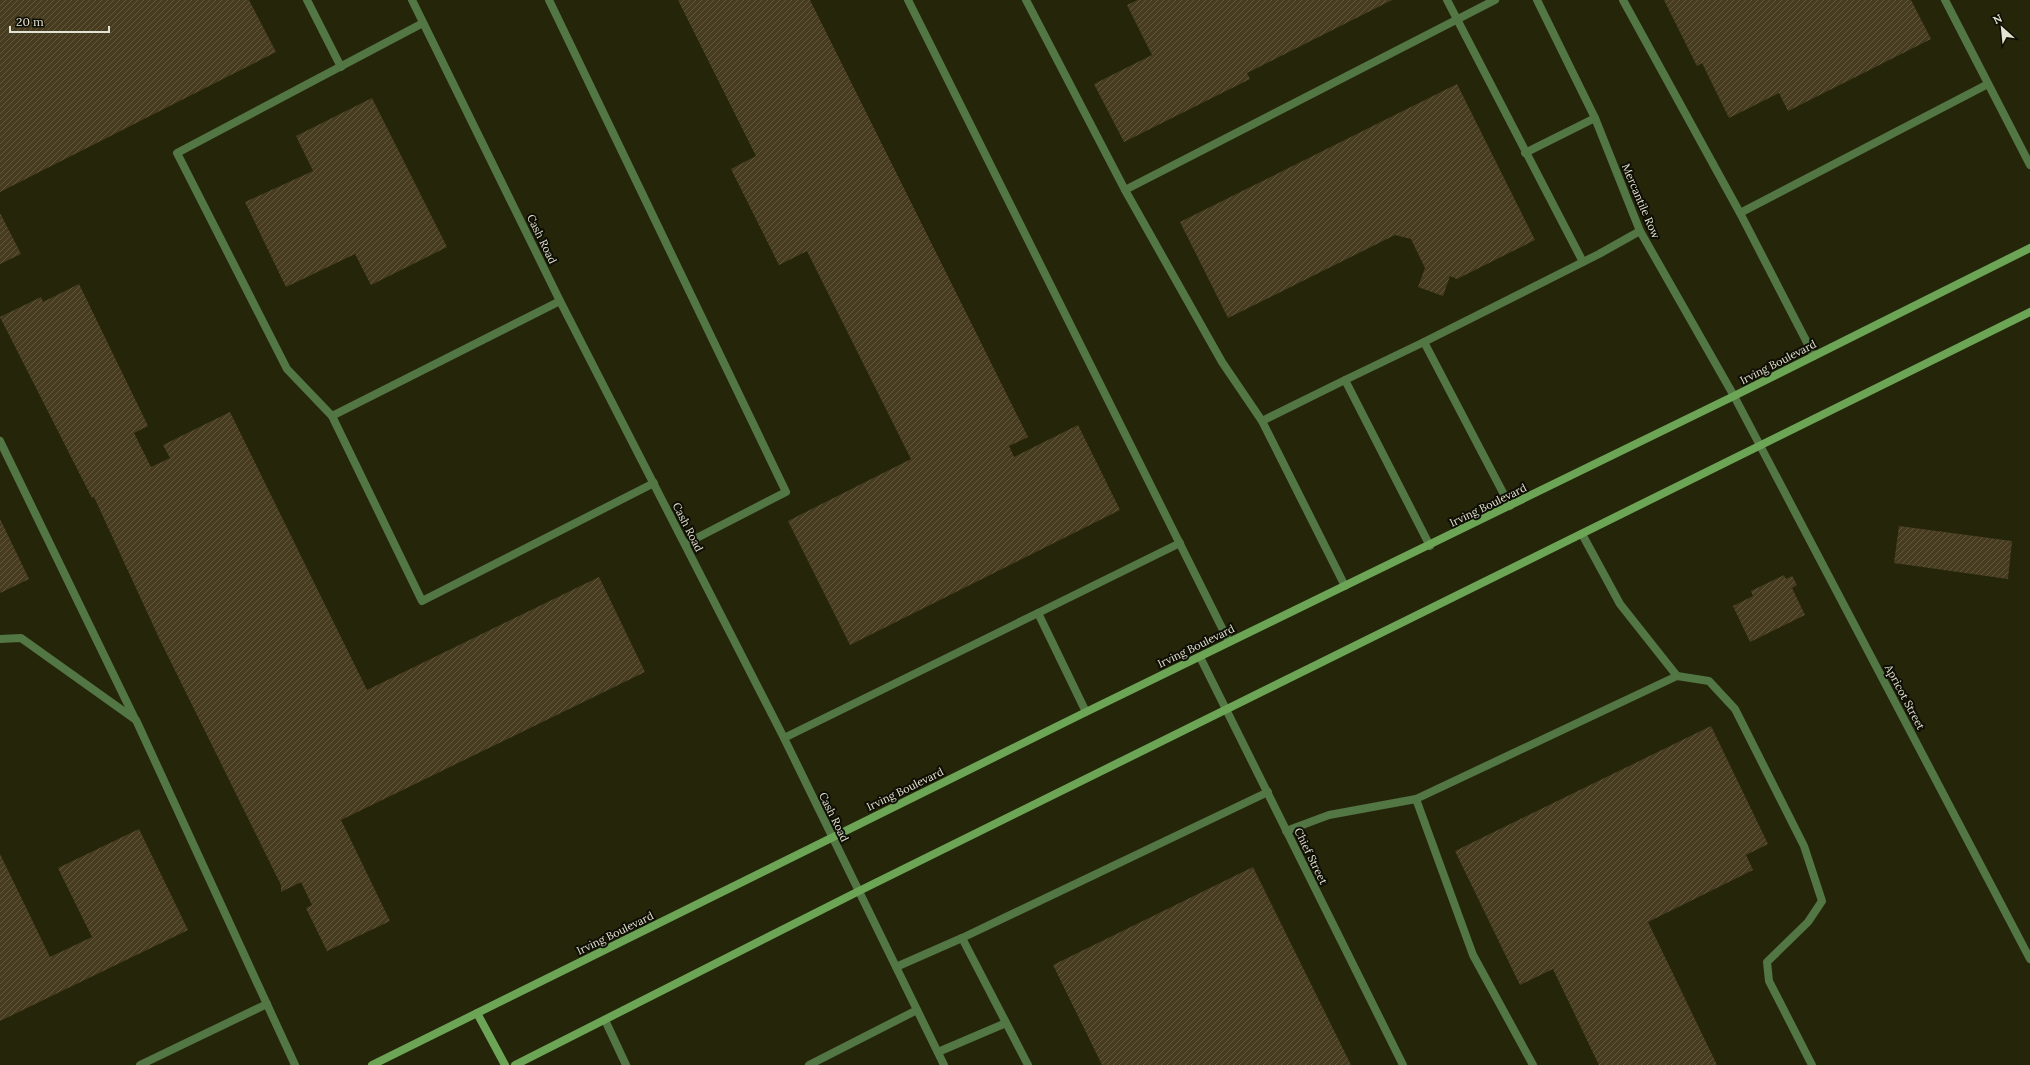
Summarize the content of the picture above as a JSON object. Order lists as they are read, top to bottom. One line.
{"streets":{"main road":["Irving Boulevard"],"street":["Mercantile Row","Cash Road","Apricot Street","Chief Street"]},"crossings":[["Mercantile Row","Irving Boulevard"],["Mercantile Row","Apricot Street"],["Cash Road","Irving Boulevard"],["Irving Boulevard","Chief Street"]],"scale_bar":"20 m","north":"top left"}
